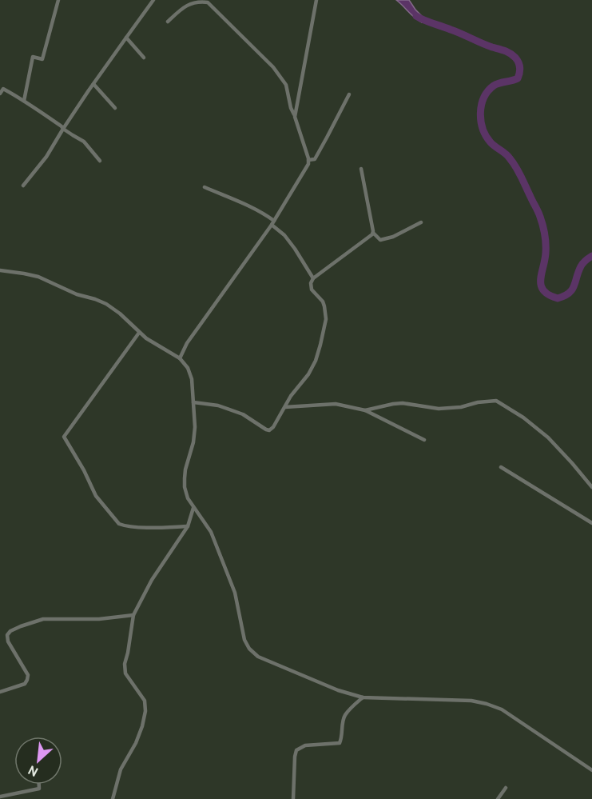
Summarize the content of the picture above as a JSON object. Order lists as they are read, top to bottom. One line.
{"north":"bottom left"}
